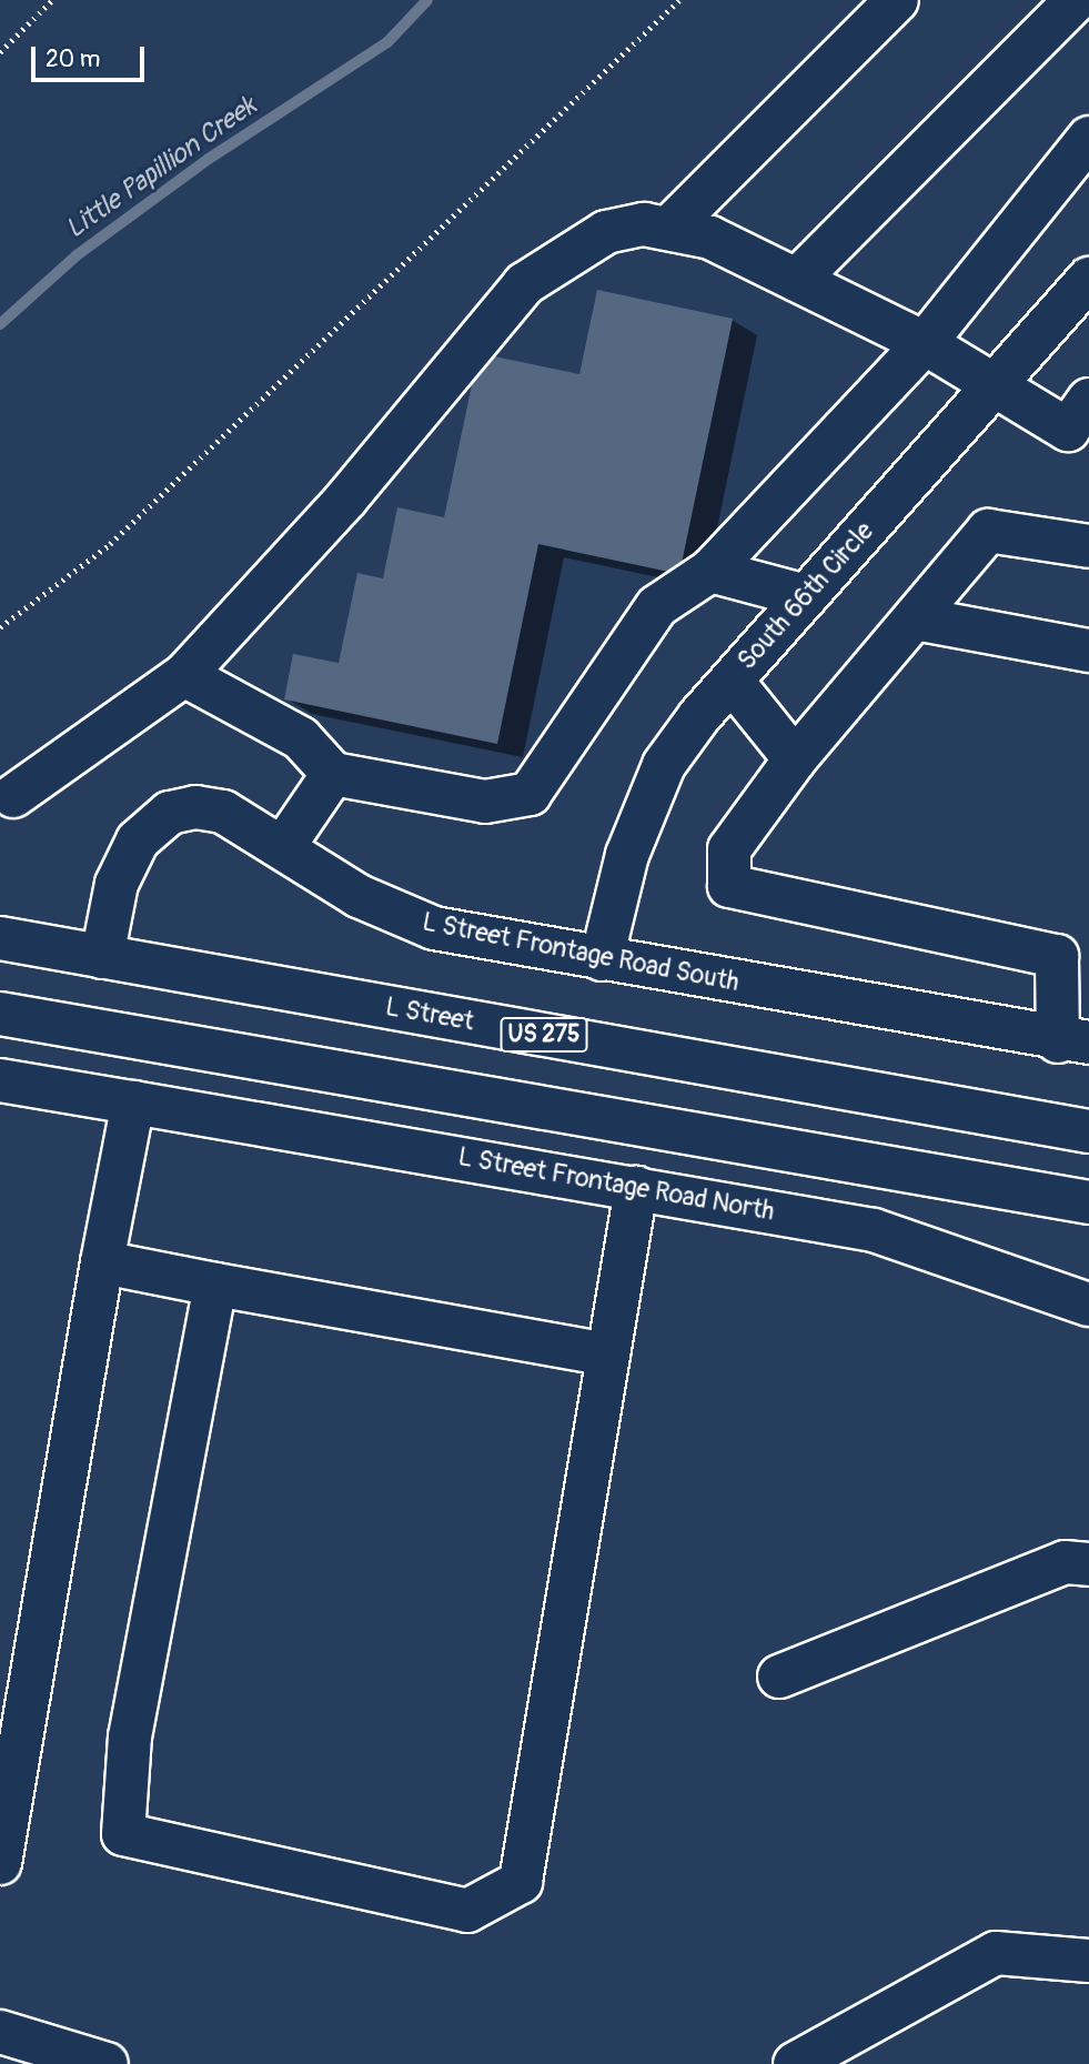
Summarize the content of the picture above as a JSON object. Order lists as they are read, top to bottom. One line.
{"streets":{"main road":["South 66th Circle","L Street Frontage Road South","L Street","US 275","L Street Frontage Road North"]},"crossings":[["South 66th Circle","L Street Frontage Road South"],["L Street Frontage Road South","L Street"]],"water":["Little Papillion Creek"],"scale_bar":"20 m"}
